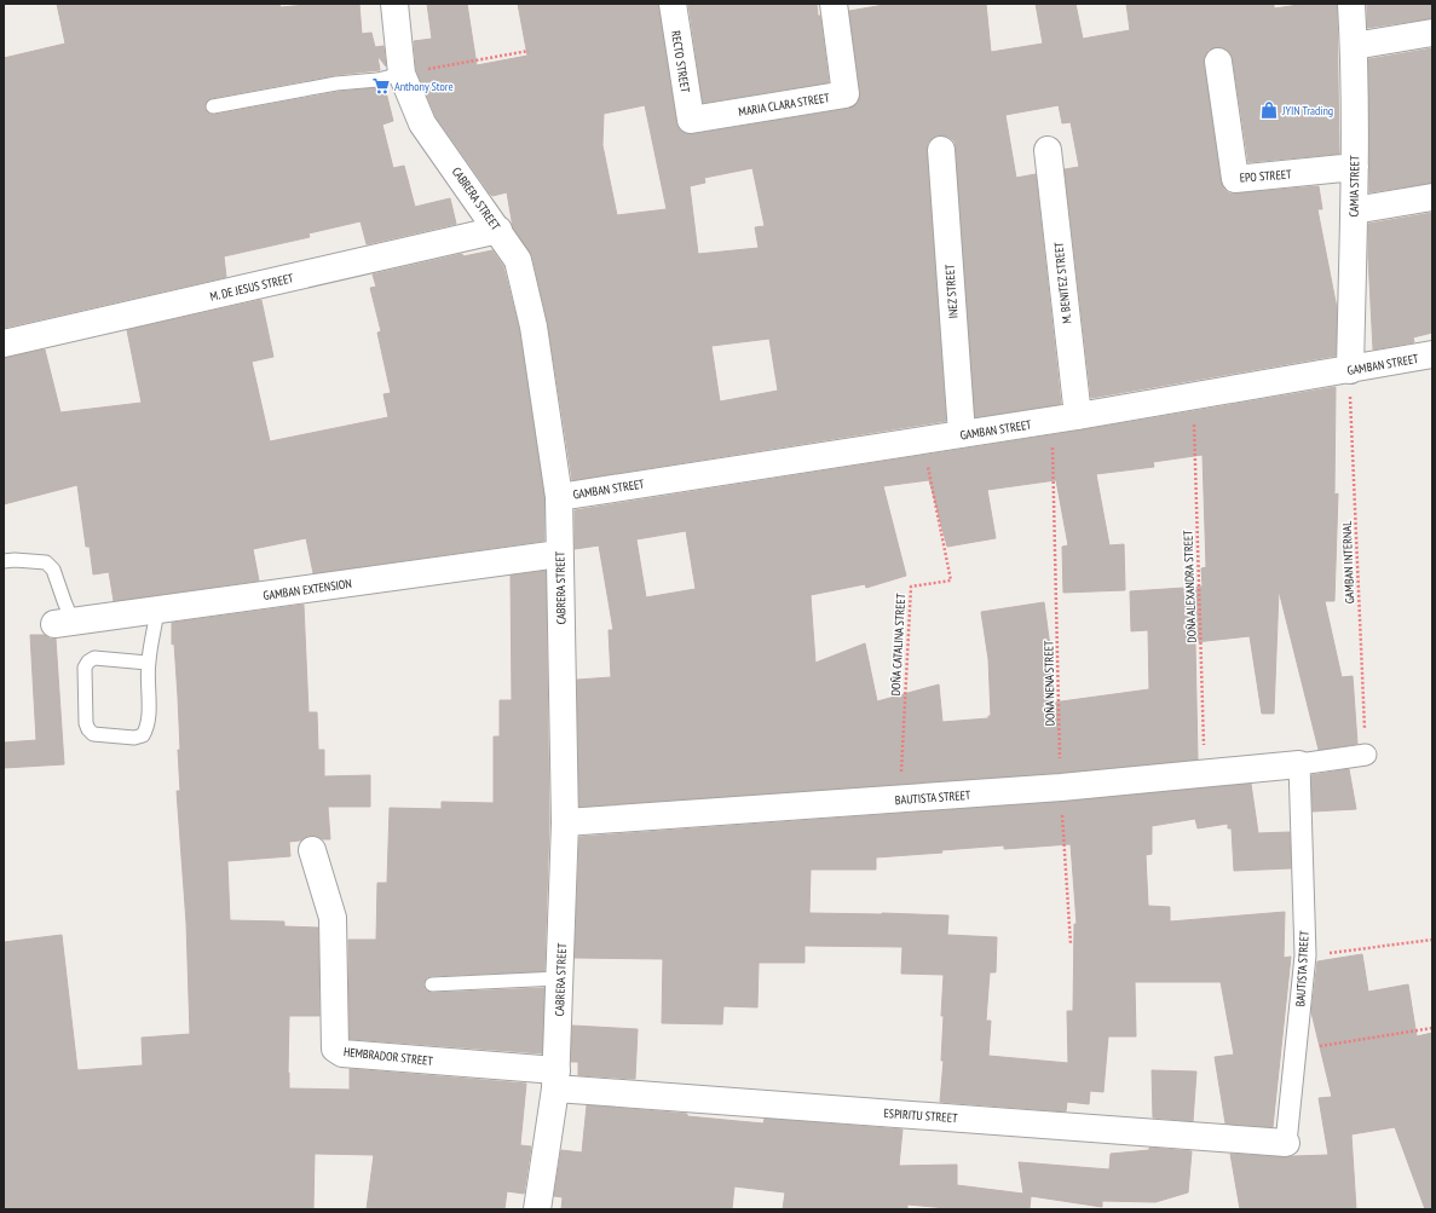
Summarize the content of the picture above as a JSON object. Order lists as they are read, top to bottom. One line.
{"streets":{"street":["RECTO STREET","MARIA CLARA STREET","EPO STREET","CAMIA STREET","CABRERA STREET","M. BENITEZ STREET","M. DE JESUS STREET","INEZ STREET","GAMBAN STREET","GAMBAN EXTENSION","BAUTISTA STREET","HEMBRADOR STREET","ESPIRITU STREET"],"path":["GAMBAN INTERNAL","DOÑA ALEXANDRA STREET","DOÑA CATALINA STREET","DOÑA NENA STREET"]},"crossings":[["RECTO STREET","MARIA CLARA STREET"],["EPO STREET","CAMIA STREET"],["CAMIA STREET","GAMBAN STREET"],["CAMIA STREET","GAMBAN INTERNAL"],["CABRERA STREET","M. DE JESUS STREET"],["CABRERA STREET","GAMBAN STREET"],["CABRERA STREET","GAMBAN EXTENSION"],["CABRERA STREET","BAUTISTA STREET"],["CABRERA STREET","HEMBRADOR STREET"],["CABRERA STREET","ESPIRITU STREET"],["M. BENITEZ STREET","GAMBAN STREET"],["INEZ STREET","GAMBAN STREET"],["GAMBAN STREET","GAMBAN INTERNAL"],["GAMBAN STREET","DOÑA ALEXANDRA STREET"],["GAMBAN STREET","DOÑA CATALINA STREET"],["GAMBAN STREET","DOÑA NENA STREET"],["GAMBAN INTERNAL","BAUTISTA STREET"],["DOÑA ALEXANDRA STREET","BAUTISTA STREET"],["DOÑA CATALINA STREET","BAUTISTA STREET"],["DOÑA NENA STREET","BAUTISTA STREET"],["BAUTISTA STREET","ESPIRITU STREET"],["HEMBRADOR STREET","ESPIRITU STREET"]],"places":{"supermarket":["Anthony Store"],"shop":["JYIN Trading"]}}
